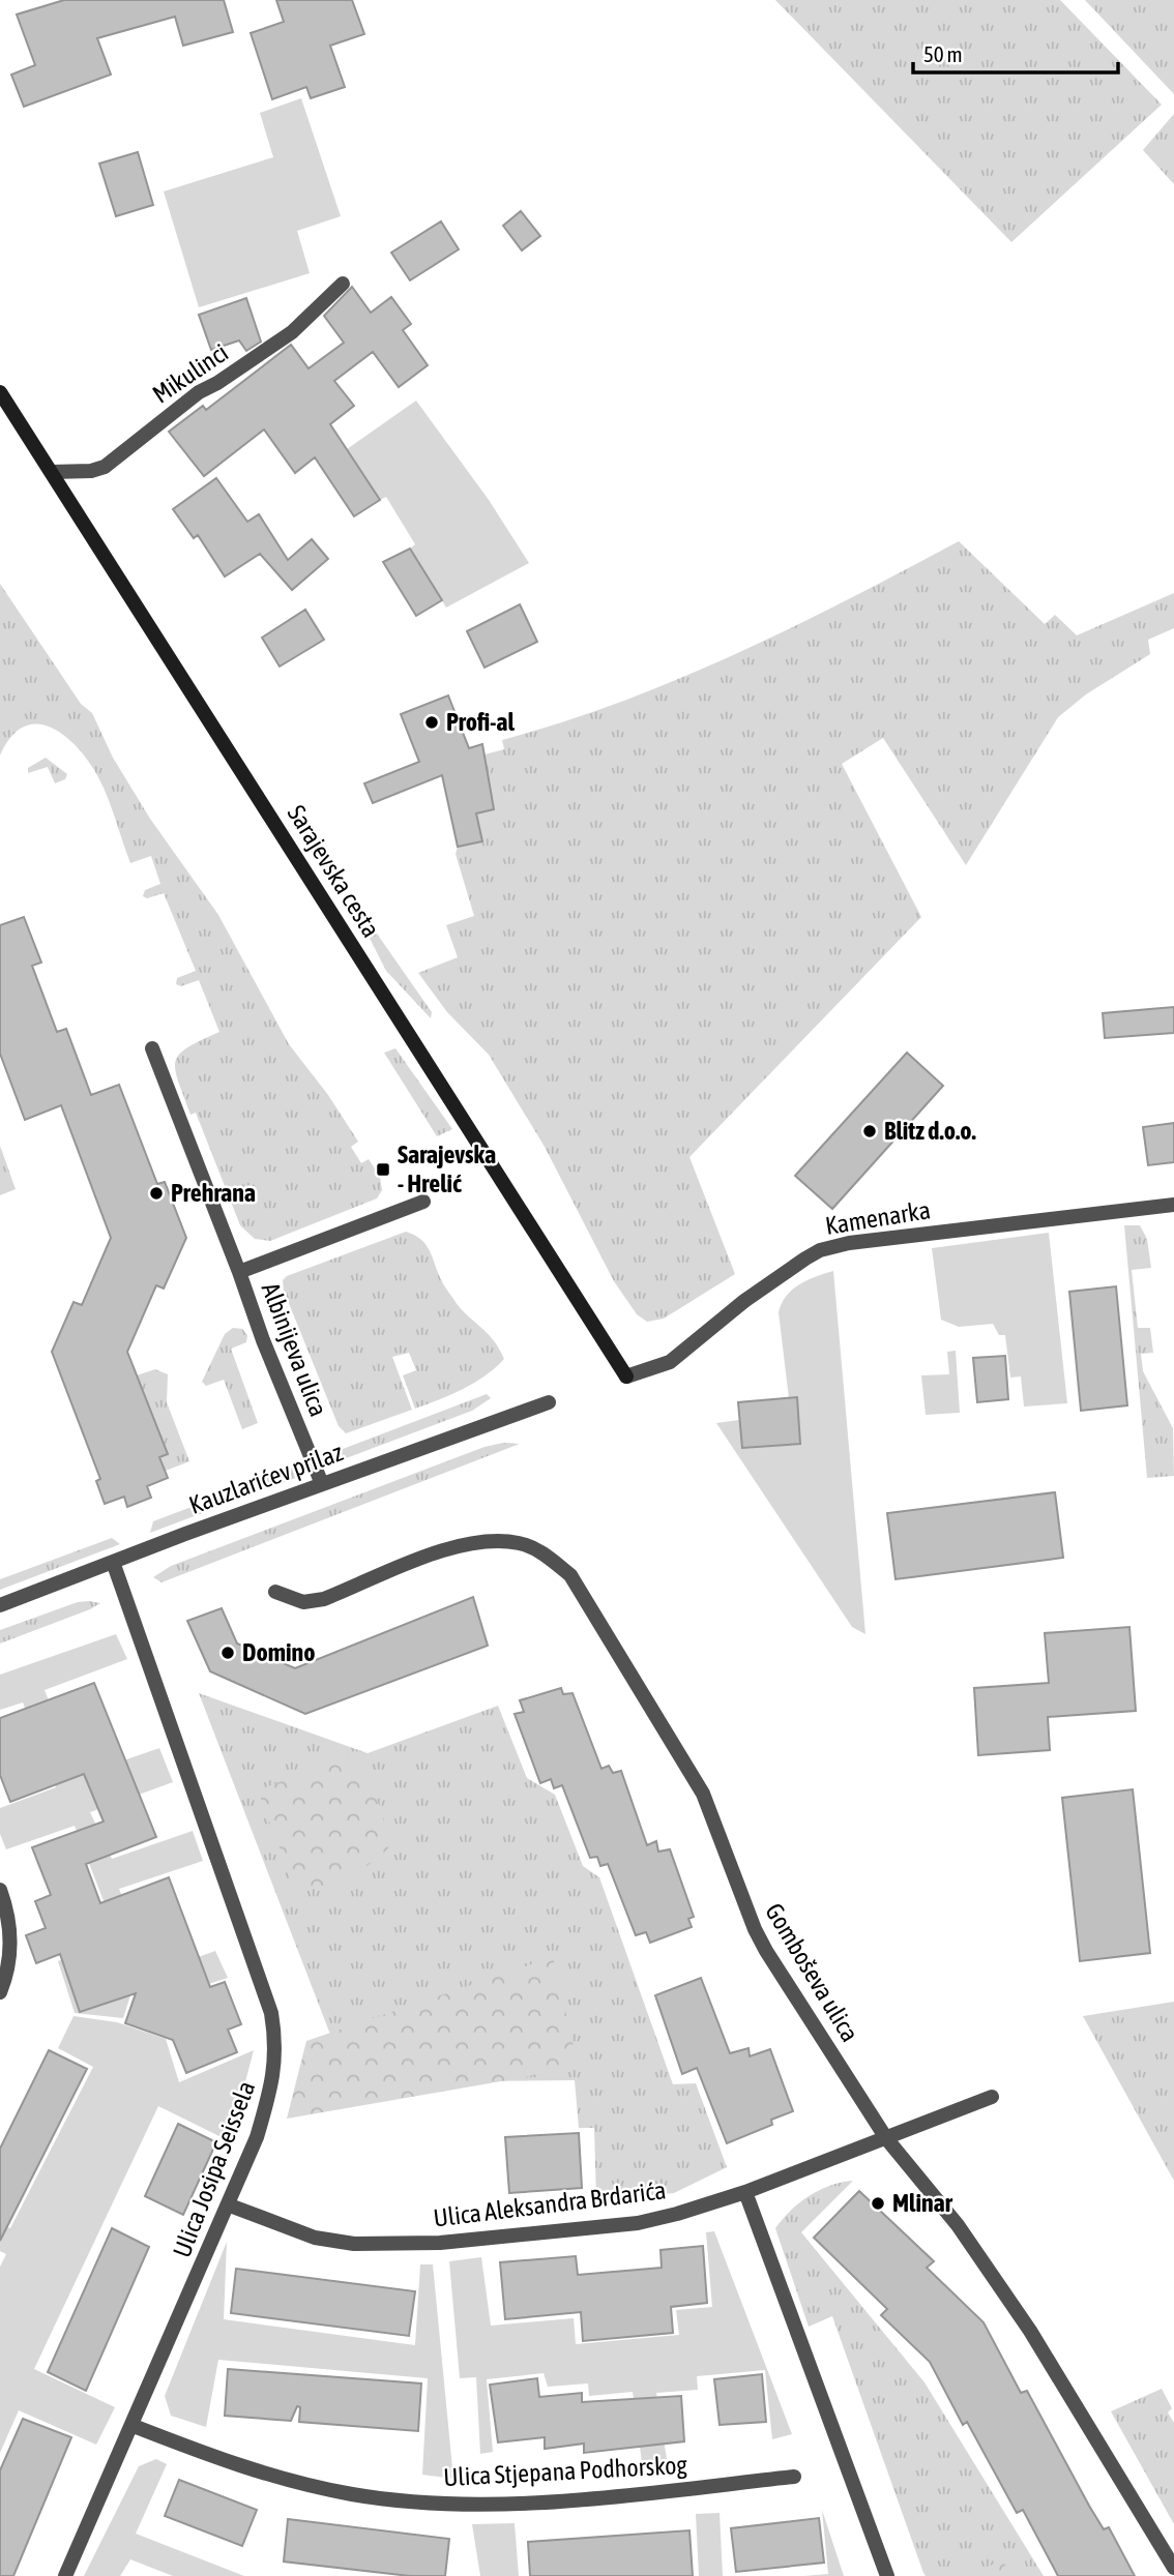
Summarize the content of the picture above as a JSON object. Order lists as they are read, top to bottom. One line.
{"streets":{"main road":["Sarajevska cesta"],"street":["Mikulinci","Kamenarka","Albinijeva ulica","Kauzlarićev prilaz","Gomboševa ulica","Ulica Josipa Seissela","Ulica Aleksandra Brdarića","Ulica Stjepana Podhorskog"]},"crossings":[["Mikulinci","Sarajevska cesta"],["Sarajevska cesta","Kamenarka"],["Albinijeva ulica","Kauzlarićev prilaz"],["Kauzlarićev prilaz","Ulica Josipa Seissela"],["Gomboševa ulica","Ulica Aleksandra Brdarića"],["Ulica Josipa Seissela","Ulica Aleksandra Brdarića"],["Ulica Josipa Seissela","Ulica Stjepana Podhorskog"]],"places":{"other":["Profi-al","Blitz d.o.o.","Prehrana","Domino","Mlinar"],"transit":["Sarajevska - Hrelić"]},"scale_bar":"50 m"}
